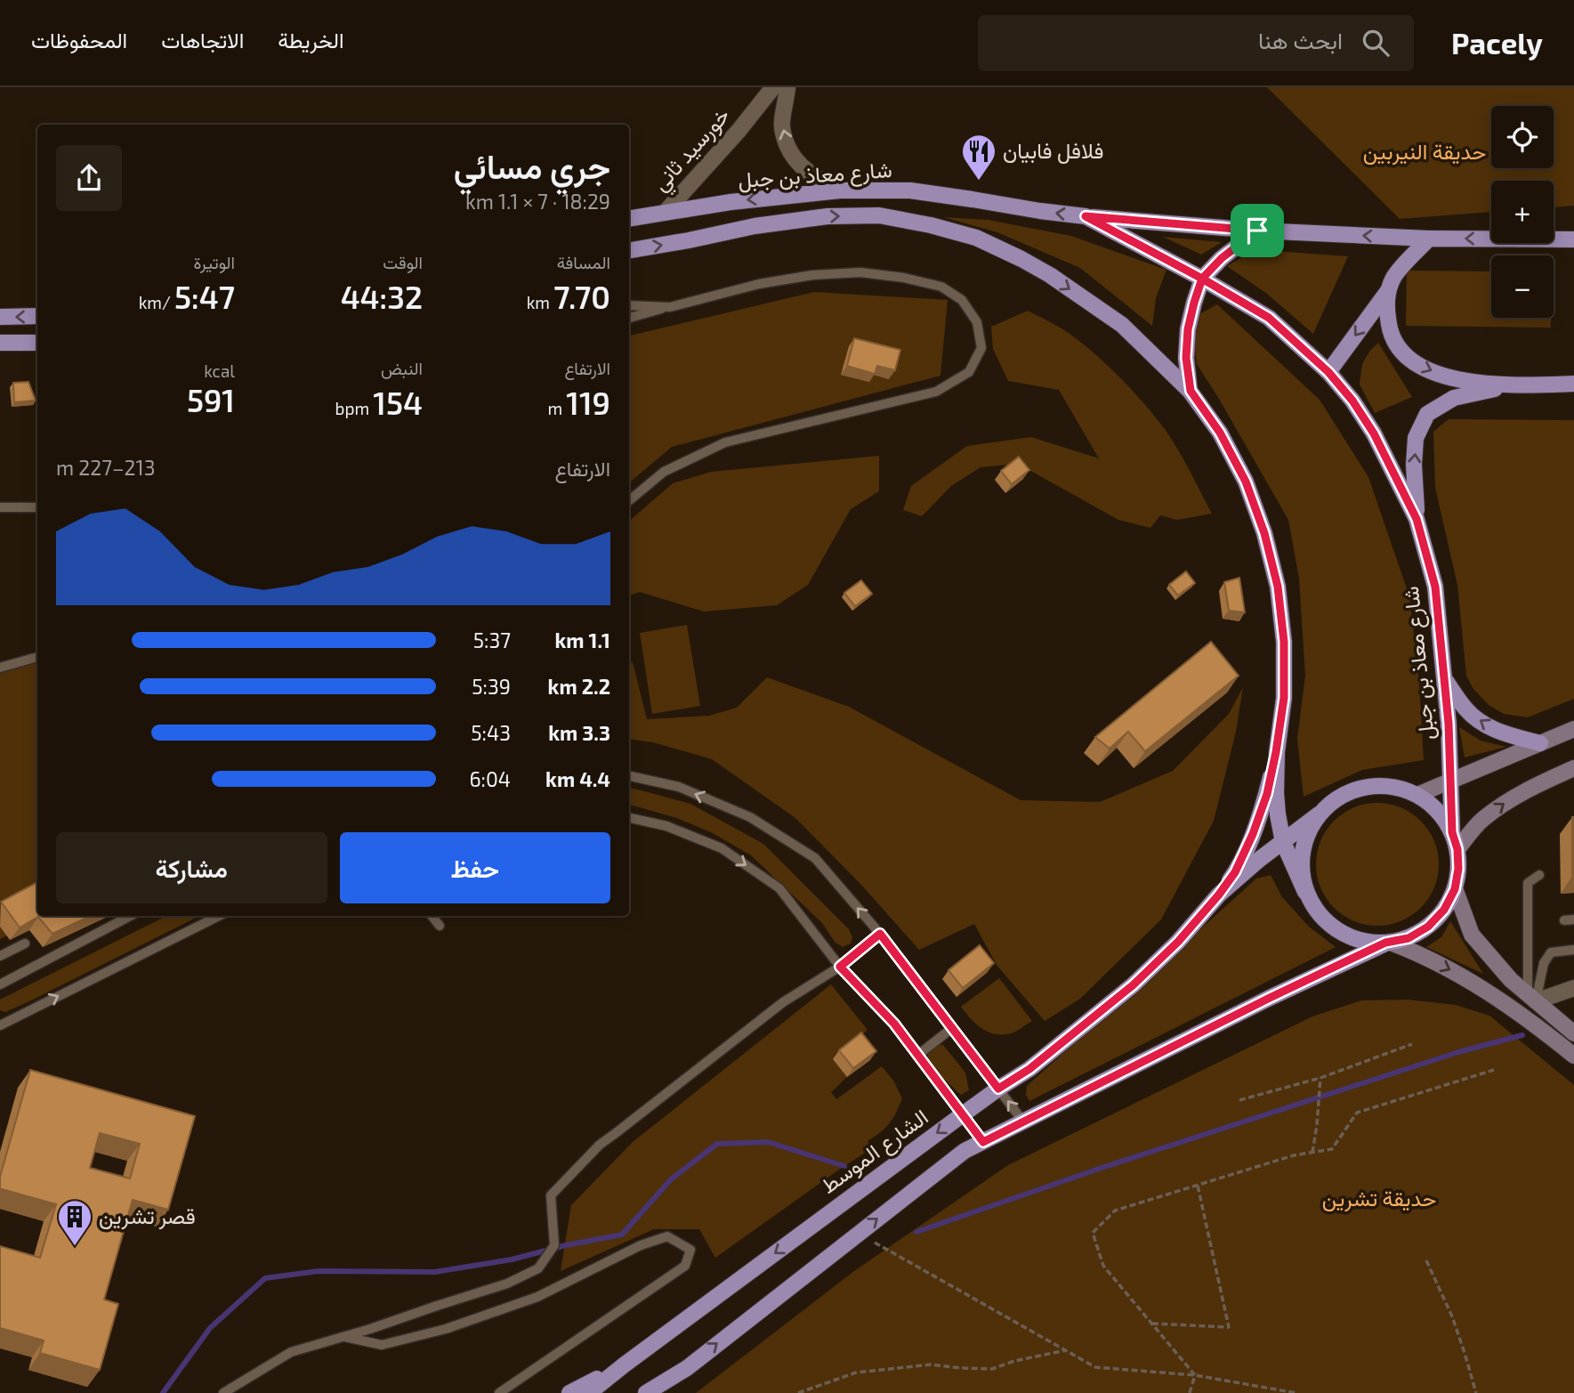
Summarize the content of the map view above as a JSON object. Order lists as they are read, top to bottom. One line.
{"streets":{"main road":["شارع معاذ بن جبل","الشارع الموسط"],"street":["خورسيد ثاني"]},"crossings":[["خورسيد ثاني","شارع معاذ بن جبل"],["شارع معاذ بن جبل","الشارع الموسط"]],"parks":["حديقة النيربين","حديقة تشرين"],"places":{"restaurant":["فلافل فابيان"],"building":["قصر تشرين"]},"page":{"header":"Pacely","search":"ابحث هنا","nav":["الخريطة","الاتجاهات","المحفوظات"],"map_buttons":["+","−"],"heading":["جري مسائي","18:29 · 7 × 1.1 km"],"stats":[["المسافة","7.70 km"],["الوقت","44:32"],["الوتيرة","5:47 /km"],["الارتفاع","119 m"],["النبض","154 bpm"],["kcal","591"]],"chart":["الارتفاع","213–227 m"],"list":[{"name":"1.1 km","note":"5:37"},{"name":"2.2 km","note":"5:39"},{"name":"3.3 km","note":"5:43"},{"name":"4.4 km","note":"6:04"}],"buttons":["حفظ","مشاركة"]}}
